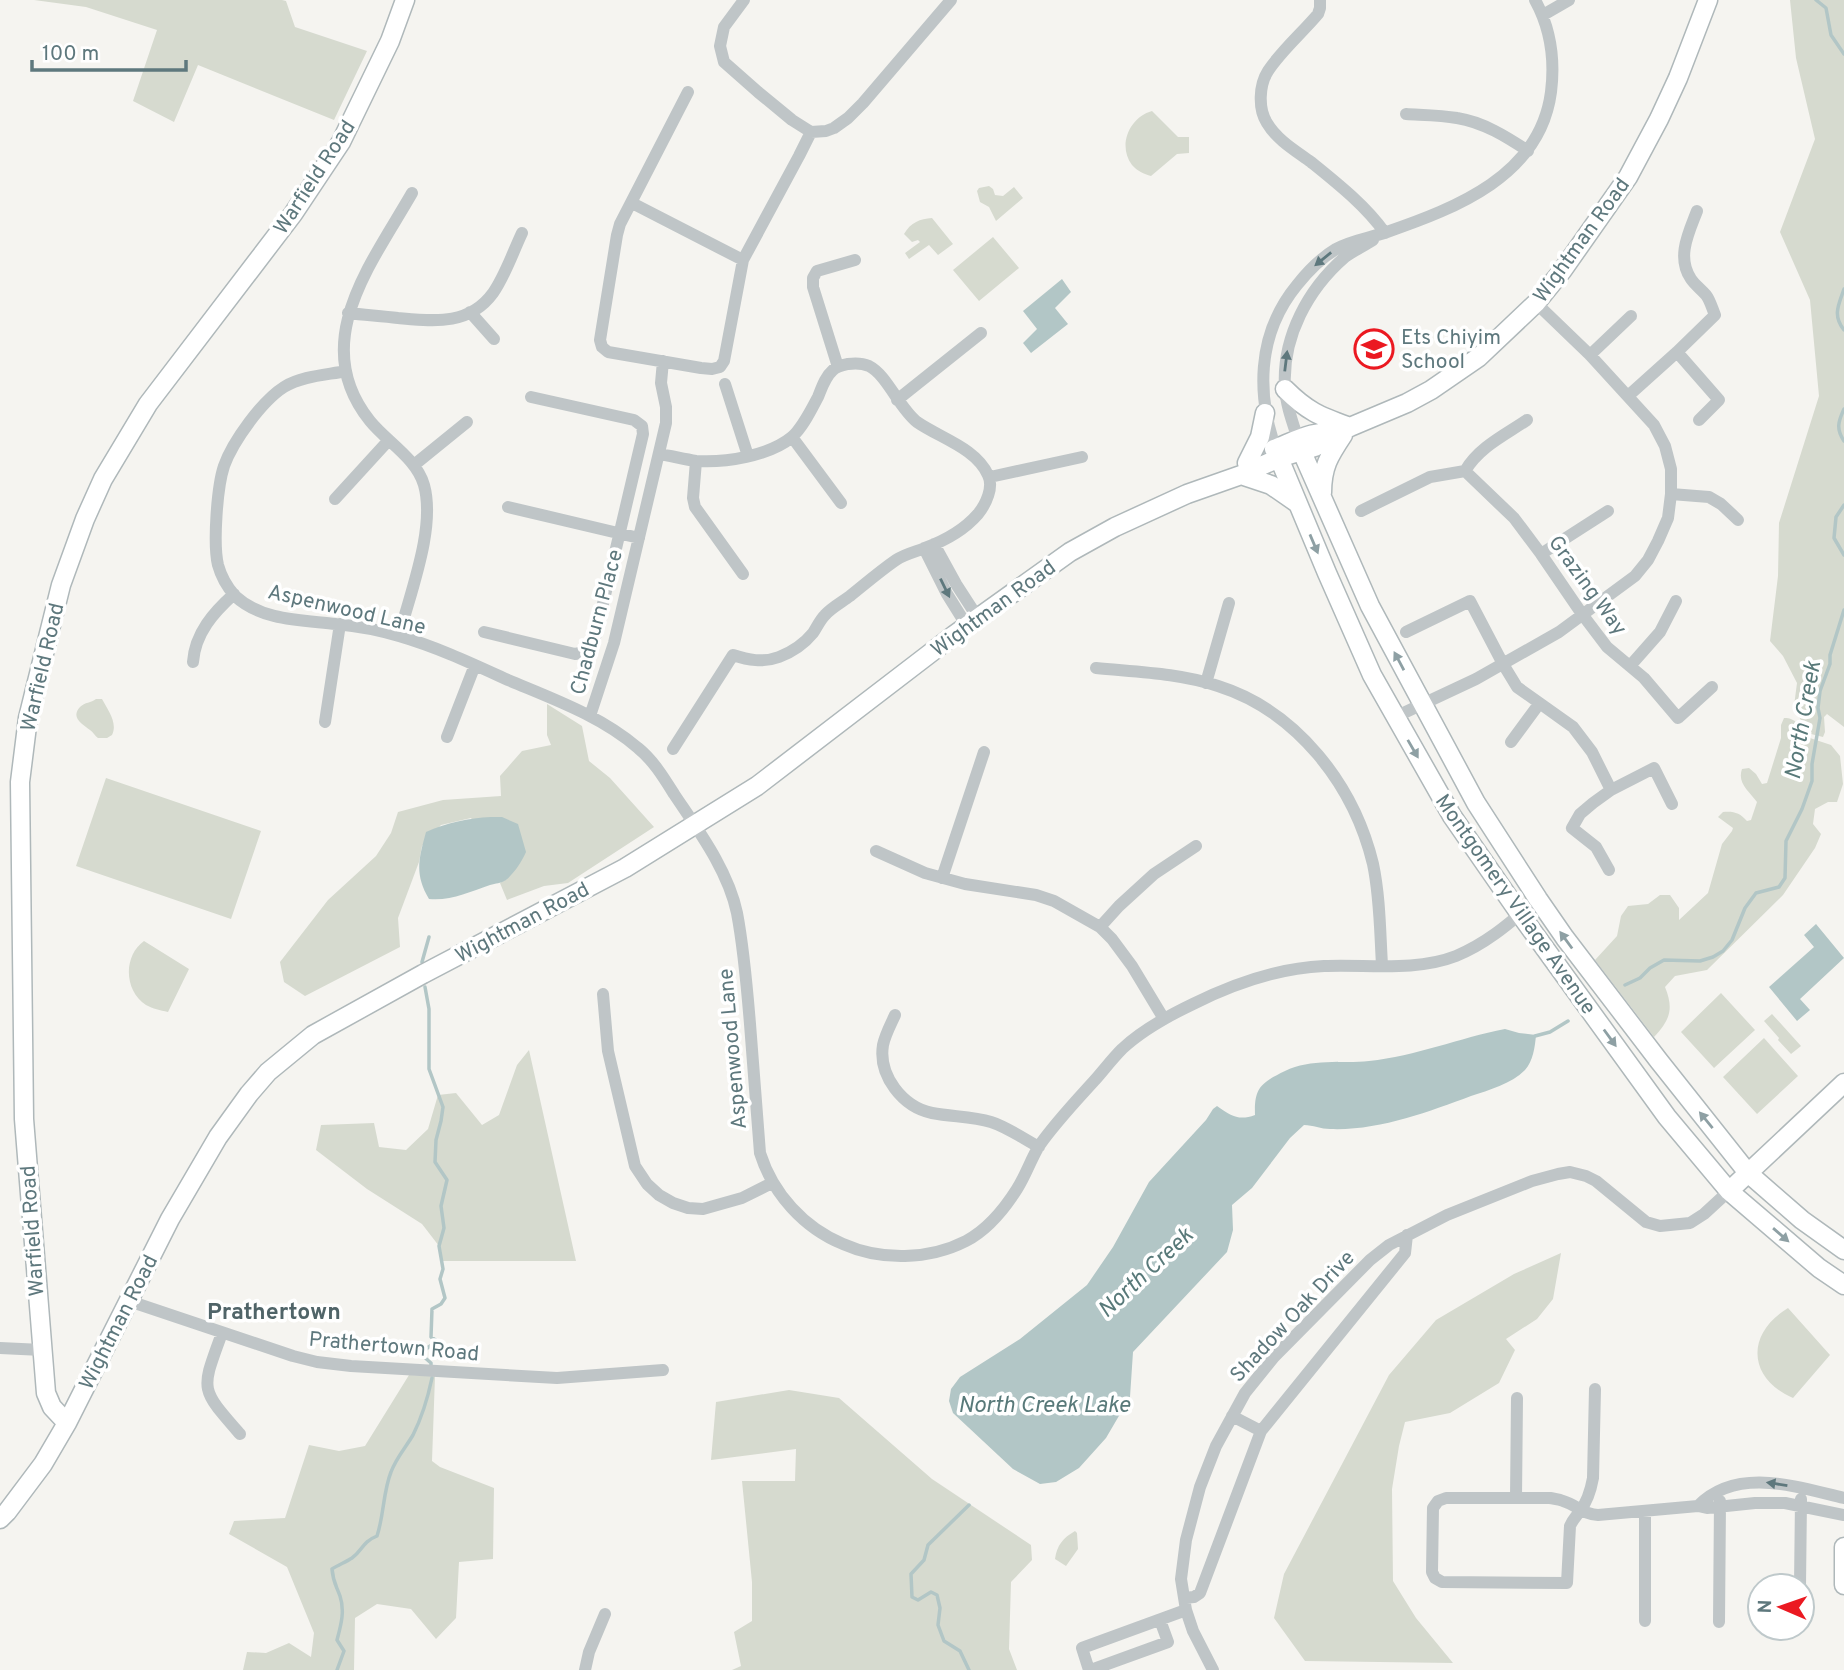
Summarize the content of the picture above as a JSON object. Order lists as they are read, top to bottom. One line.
{"streets":{"main road":["Warfield Road","Wightman Road","Montgomery Village Avenue"],"street":["Grazing Way","Aspenwood Lane","Chadburn Place","Shadow Oak Drive","Prathertown Road"]},"crossings":[["Warfield Road","Wightman Road"],["Wightman Road","Aspenwood Lane"],["Wightman Road","Montgomery Village Avenue"],["Wightman Road","Prathertown Road"],["Aspenwood Lane","Chadburn Place"],["Aspenwood Lane","Montgomery Village Avenue"],["Montgomery Village Avenue","Shadow Oak Drive"]],"districts":["Prathertown"],"water":["North Creek","North Creek Lake"],"places":{"school or university":["Ets Chiyim School"]},"scale_bar":"100 m","north":"left"}
